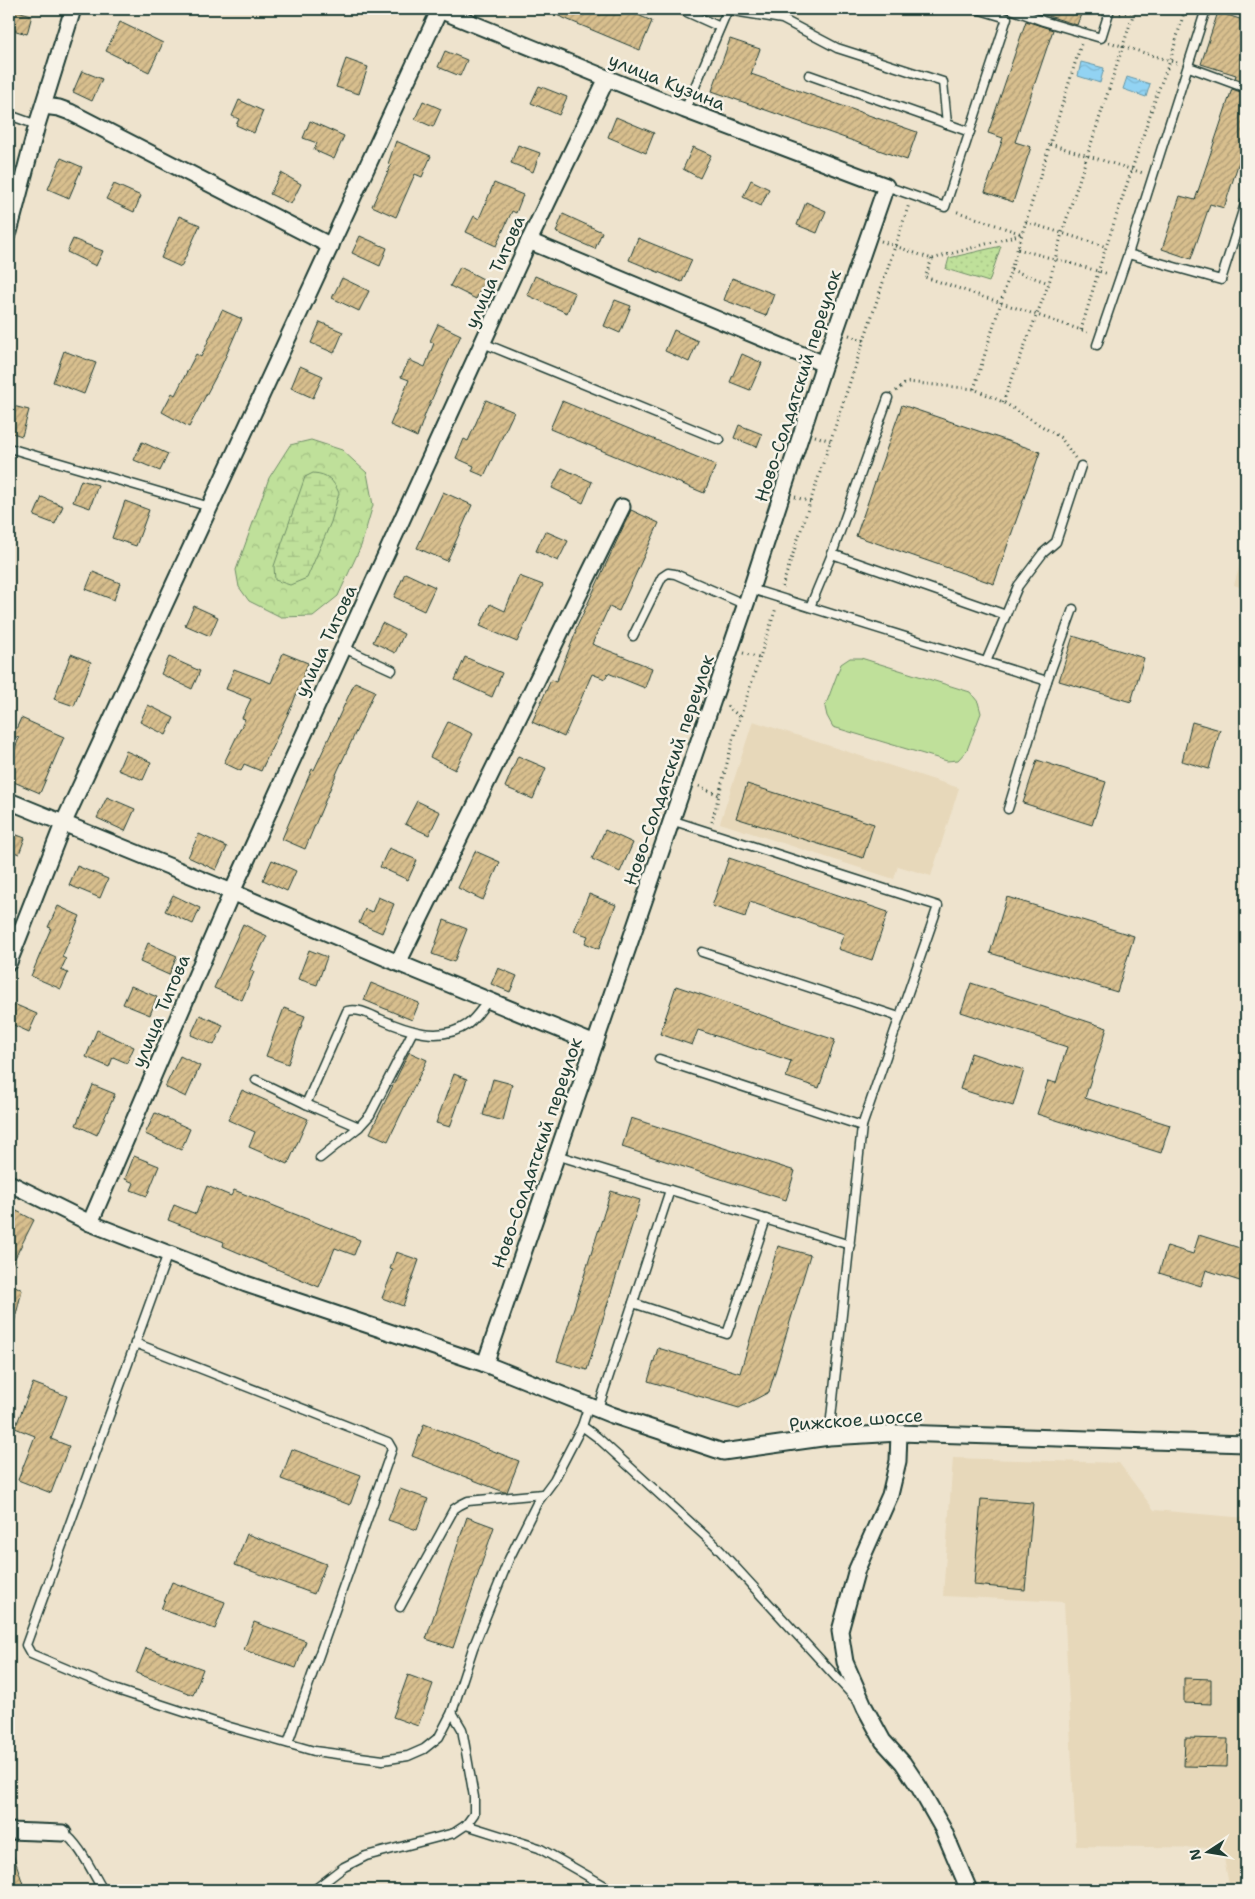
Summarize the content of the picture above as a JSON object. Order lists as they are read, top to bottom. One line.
{"streets":{"street":["улица Кузина","улица Титова","Ново-Солдатский переулок","Рижское шоссе"]},"crossings":[["улица Кузина","улица Титова"],["улица Кузина","Ново-Солдатский переулок"],["улица Титова","Рижское шоссе"],["Ново-Солдатский переулок","Рижское шоссе"]],"north":"left"}
